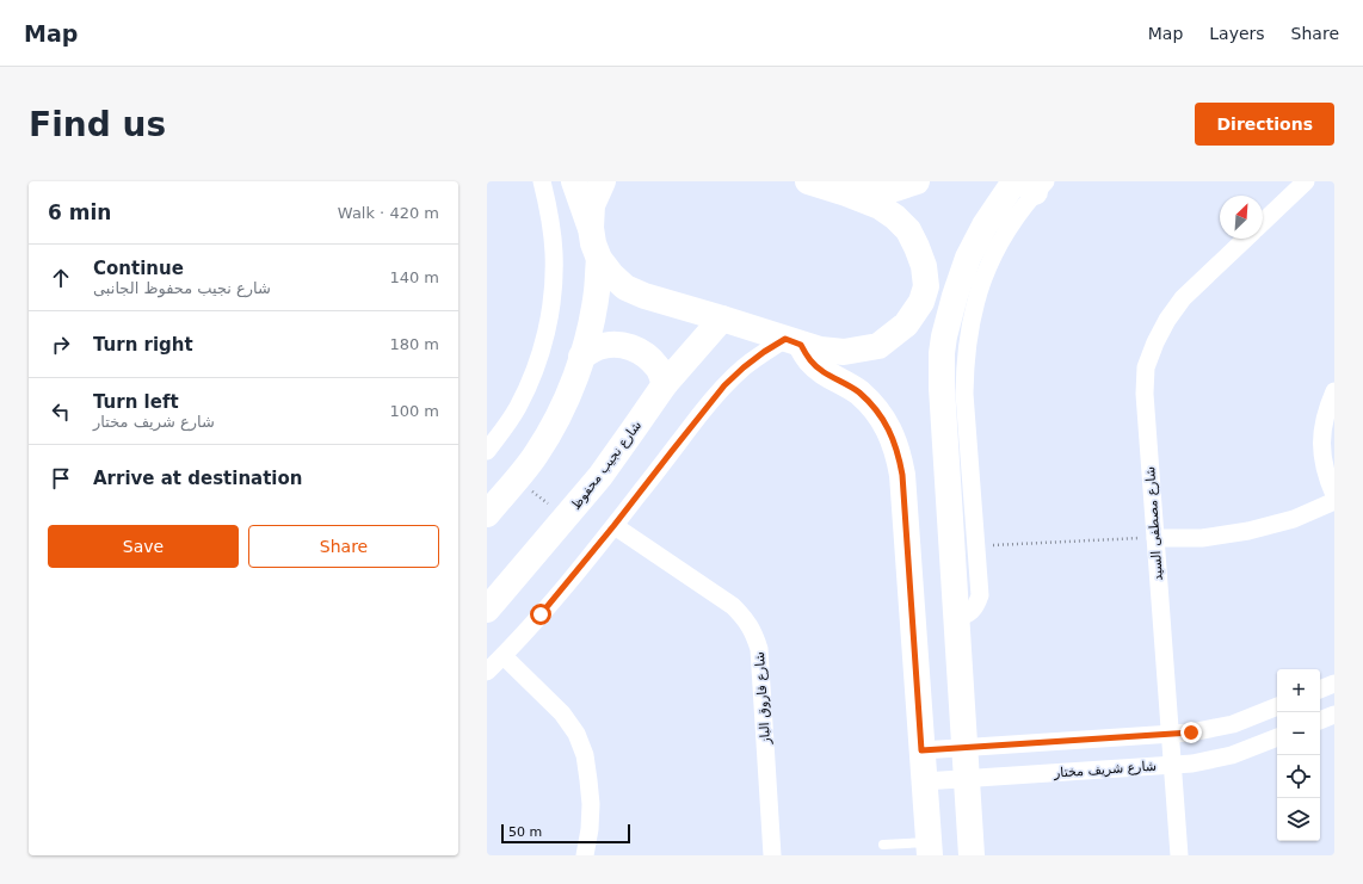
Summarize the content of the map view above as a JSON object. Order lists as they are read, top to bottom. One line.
{"streets":{"street":["شارع نجيب محفوظ","شارع مصطفى السيد","شارع فاروق الباز","شارع شريف مختار"]},"crossings":[["شارع مصطفى السيد","شارع شريف مختار"]],"scale_bar":"50 m","north":"top right","page":{"header":"Map","nav":["Map","Layers","Share"],"buttons":["Directions",["Save","Share"]],"title":"Find us","heading":["6 min","Walk · 420 m"],"list":[["Continue","شارع نجيب محفوظ الجانبى","140 m"],["Turn right","180 m"],["Turn left","شارع شريف مختار","100 m"],"Arrive at destination"],"map_buttons":["+","−"],"scale":"50 m"}}
